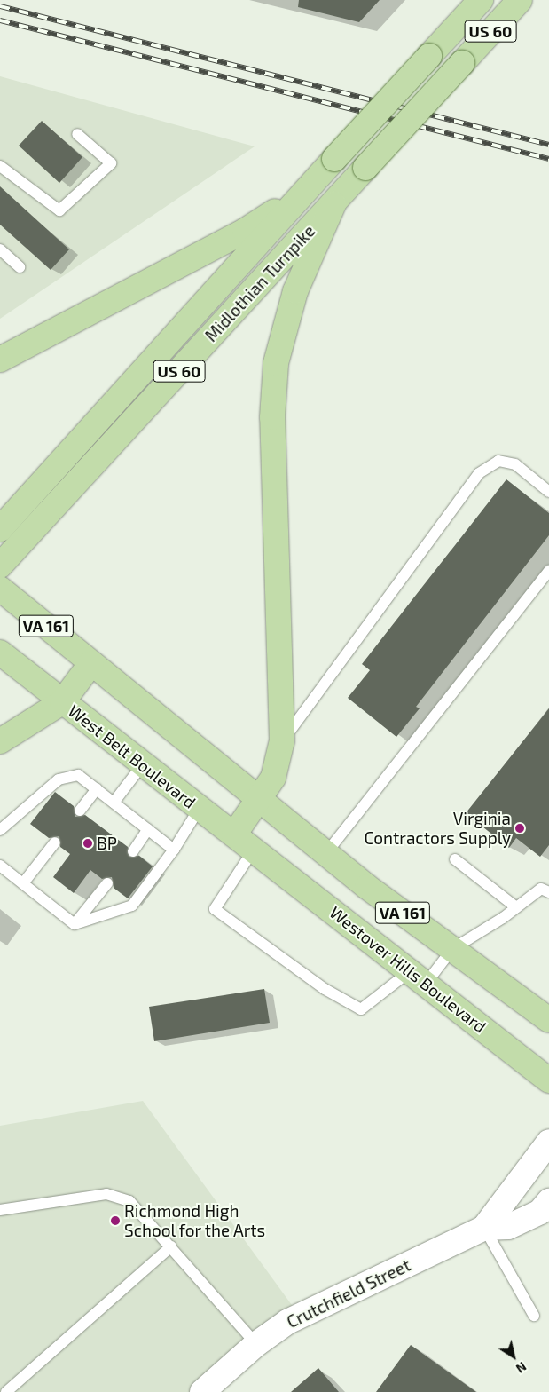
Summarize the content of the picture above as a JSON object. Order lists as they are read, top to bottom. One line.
{"streets":{"main road":["US 60","Midlothian Turnpike","VA 161","West Belt Boulevard","Westover Hills Boulevard"],"street":["Crutchfield Street"]},"crossings":[["West Belt Boulevard","Westover Hills Boulevard"]],"places":["Virginia Contractors Supply","BP","Richmond High School for the Arts"],"north":"bottom right"}
